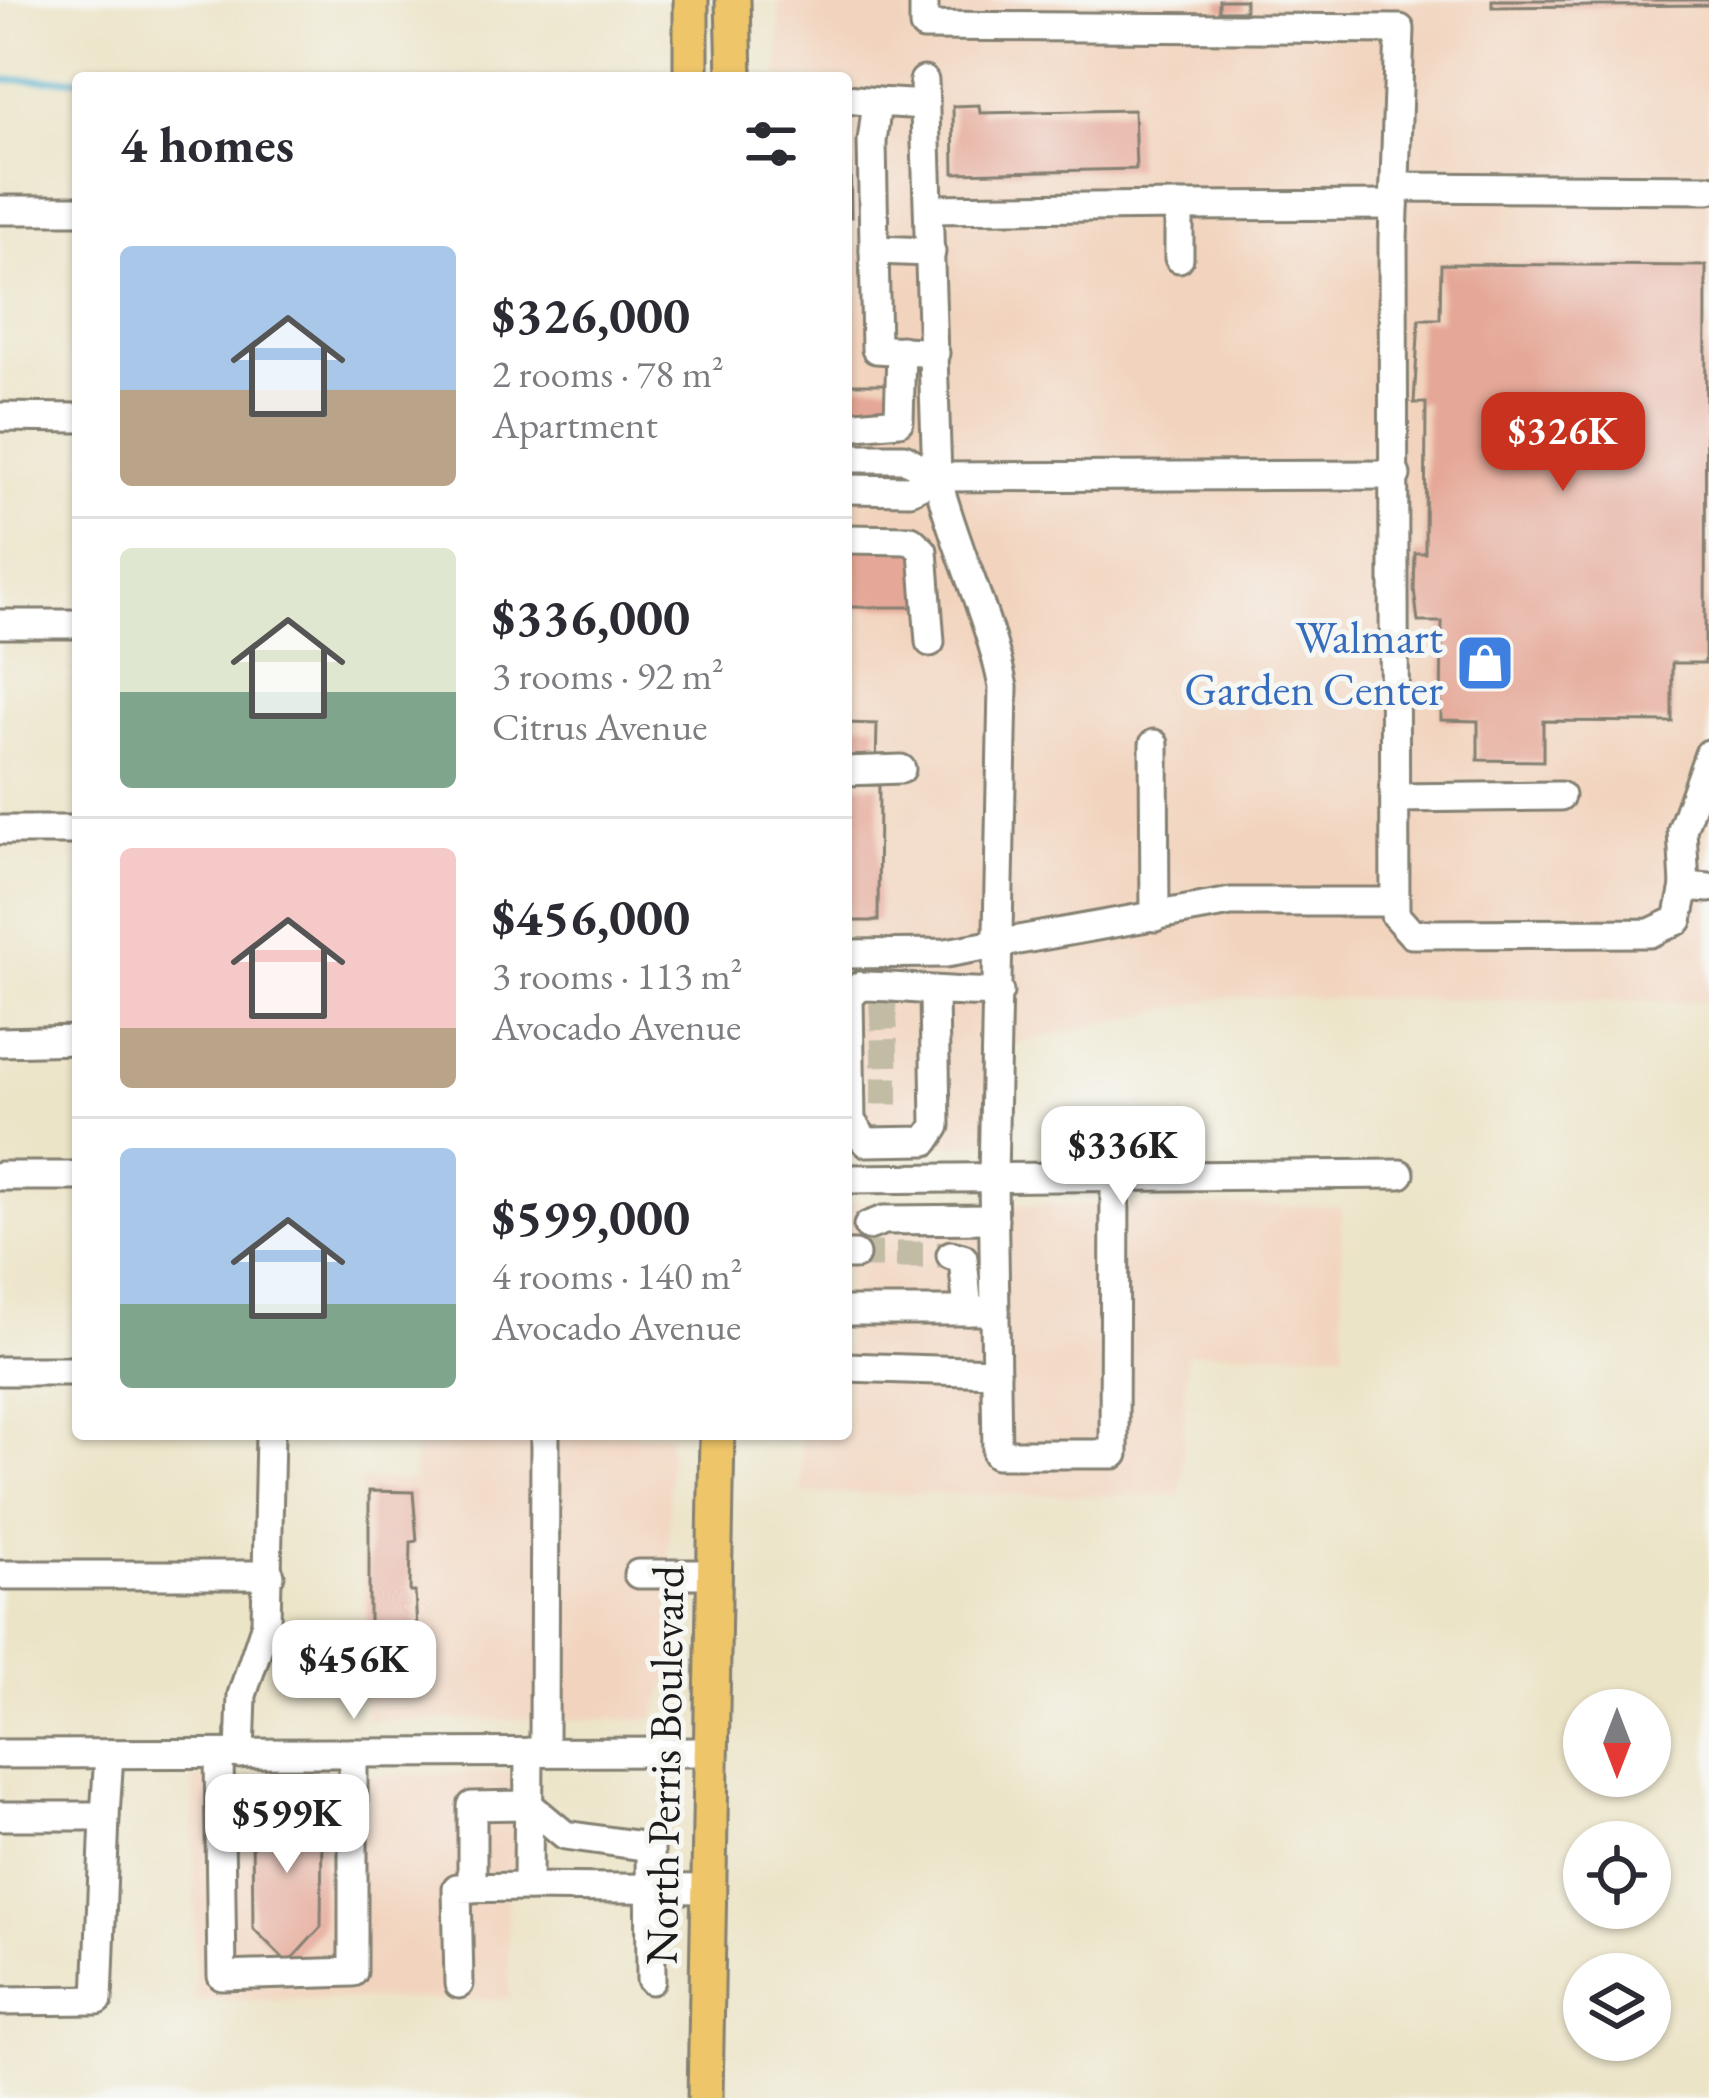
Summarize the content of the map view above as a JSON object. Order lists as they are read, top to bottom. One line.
{"streets":{"main road":["North Perris Boulevard"]},"places":{"shop":["Walmart Garden Center"]},"north":"bottom","page":{"heading":"4 homes","list":[{"name":"$326,000","note":"2 rooms · 78 m² · Apartment"},{"name":"$336,000","note":"3 rooms · 92 m² · Citrus Avenue"},{"name":"$456,000","note":"3 rooms · 113 m² · Avocado Avenue"},{"name":"$599,000","note":"4 rooms · 140 m² · Avocado Avenue"}],"price":["$326K","$336K","$456K","$599K"]}}
